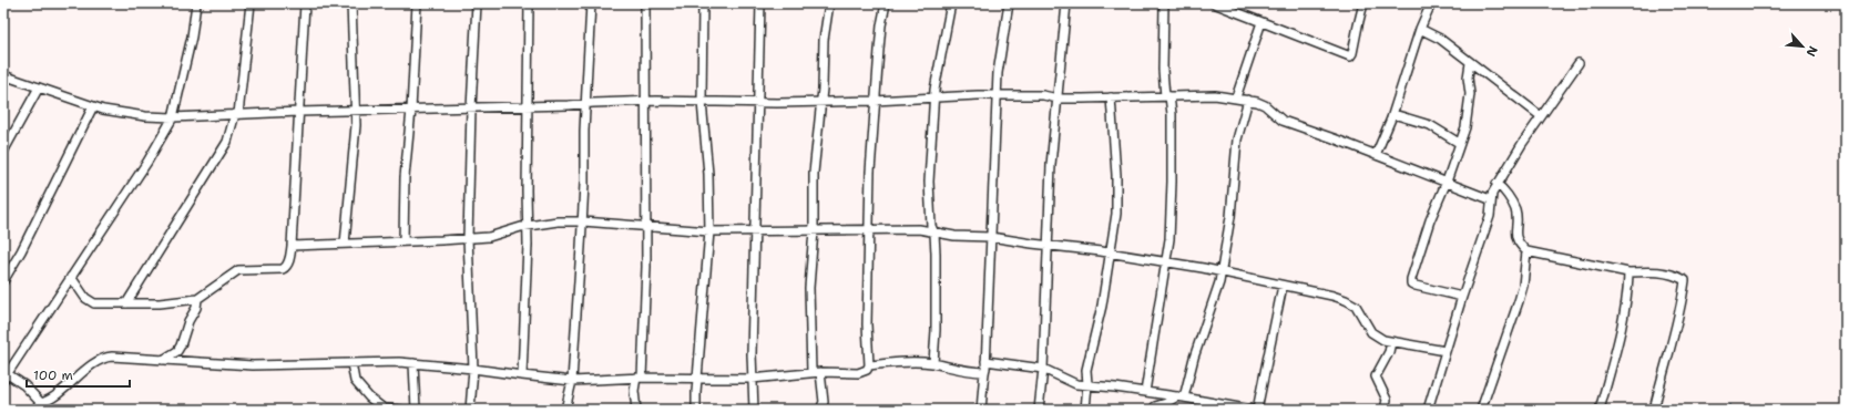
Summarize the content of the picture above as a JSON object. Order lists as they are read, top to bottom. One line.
{"scale_bar":"100 m","north":"bottom right"}
